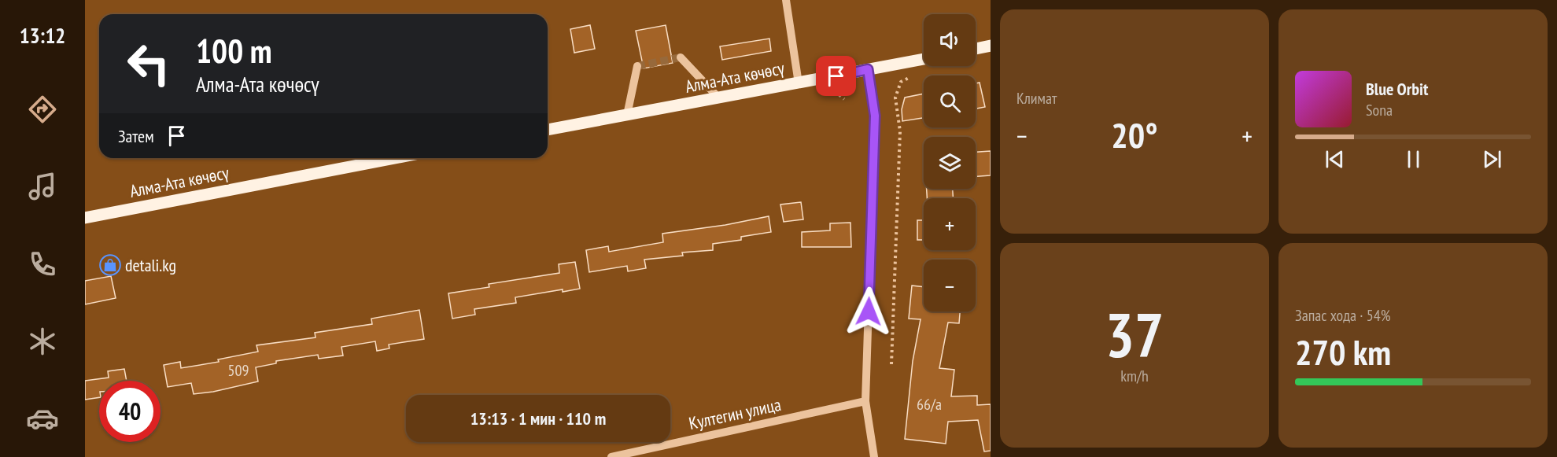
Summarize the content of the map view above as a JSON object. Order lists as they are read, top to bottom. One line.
{"streets":{"main road":["Алма-Ата көчөсү"],"street":["Култегин улица"]},"places":{"shop":["detali.kg"]},"house_numbers":["509","66/а"],"page":{"tabs":"13:12","tile":["Климат",["37","km/h"],["Запас хода · 54%","270 km"]],"map_buttons":["+","−"],"turn":["100 m","Алма-Ата көчөсү"],"song":["Blue Orbit","Sona"],"then":"Затем","heat":["−","20°","+"],"limit":"40","trip":"13:13 · 1 мин · 110 m"}}
